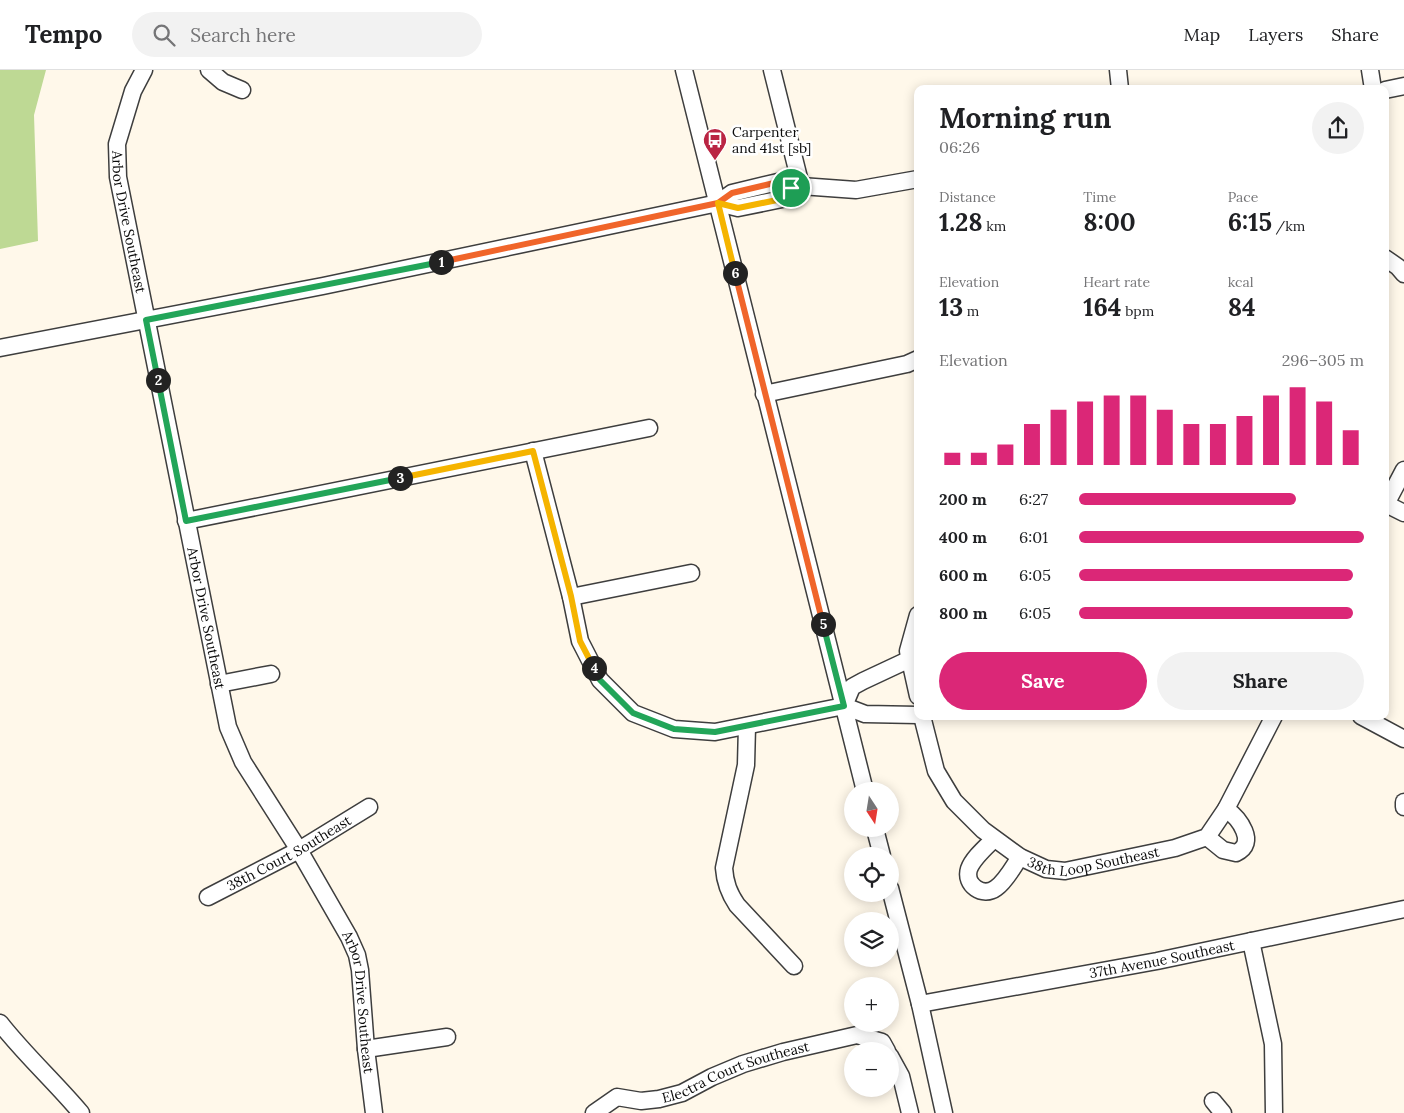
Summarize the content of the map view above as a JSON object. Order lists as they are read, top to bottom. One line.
{"streets":{"street":["Arbor Drive Southeast","38th Court Southeast","38th Loop Southeast","37th Avenue Southeast","Electra Court Southeast"]},"crossings":[["Arbor Drive Southeast","38th Court Southeast"]],"places":{"bus stop":["Carpenter and 41st [sb]"]},"north":"bottom","page":{"header":"Tempo","search":"Search here","nav":["Map","Layers","Share"],"heading":["Morning run","06:26"],"stats":[["Distance","1.28 km"],["Time","8:00"],["Pace","6:15 /km"],["Elevation","13 m"],["Heart rate","164 bpm"],["kcal","84"]],"pins":["1","6","2","3","5","4"],"chart":["Elevation","296–305 m"],"list":[{"name":"200 m","note":"6:27"},{"name":"400 m","note":"6:01"},{"name":"600 m","note":"6:05"},{"name":"800 m","note":"6:05"}],"buttons":["Save","Share"],"map_buttons":["+","−"]}}
